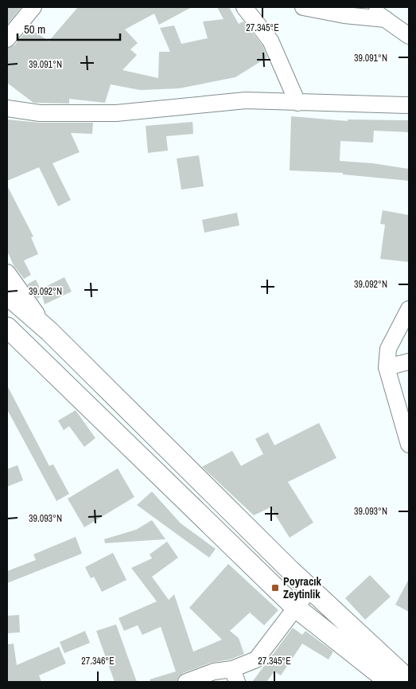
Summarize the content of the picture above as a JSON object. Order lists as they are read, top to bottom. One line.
{"places":{"transit":["Poyracık Zeytinlik"]},"scale_bar":"50 m","coordinates":["27.345°E","39.091°N","39.092°N","39.093°N","27.346°E"]}
